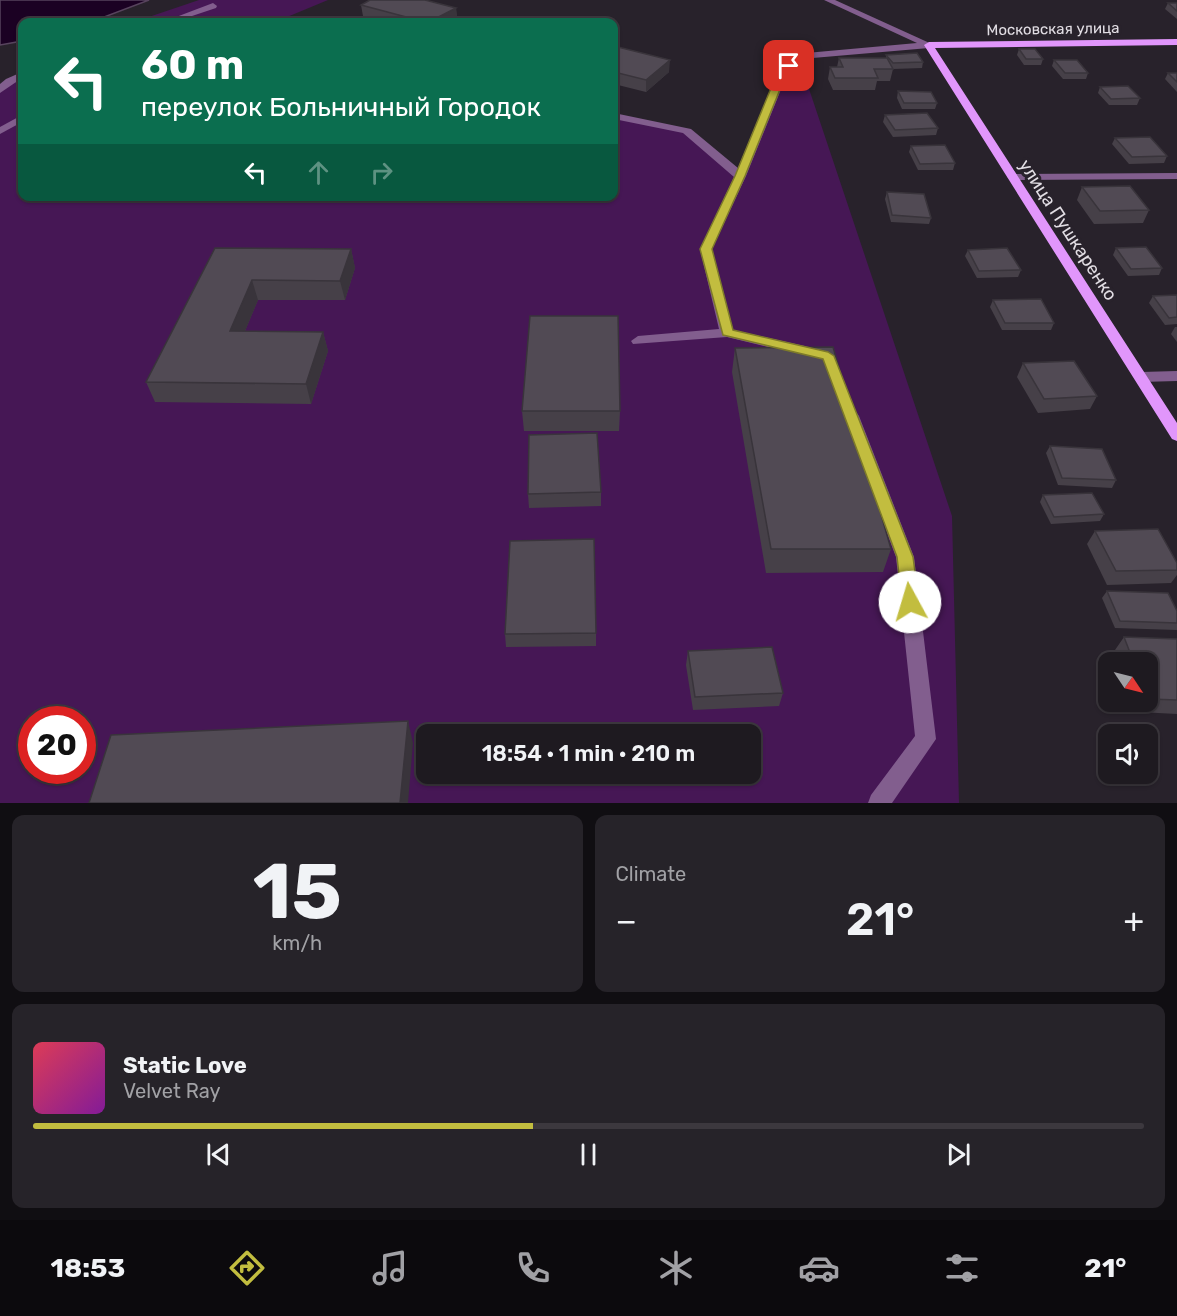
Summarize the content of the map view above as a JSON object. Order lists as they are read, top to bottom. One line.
{"streets":{"main road":["Московская улица","улица Пушкаренко"]},"crossings":[["Московская улица","улица Пушкаренко"]],"north":"bottom right","page":{"turn":["60 m","переулок Больничный Городок"],"limit":"20","trip":"18:54 · 1 min · 210 m","tile":[["15","km/h"],"Climate"],"heat":["−","21°","+"],"song":["Static Love","Velvet Ray"],"tabs":["18:53","21°"]}}
